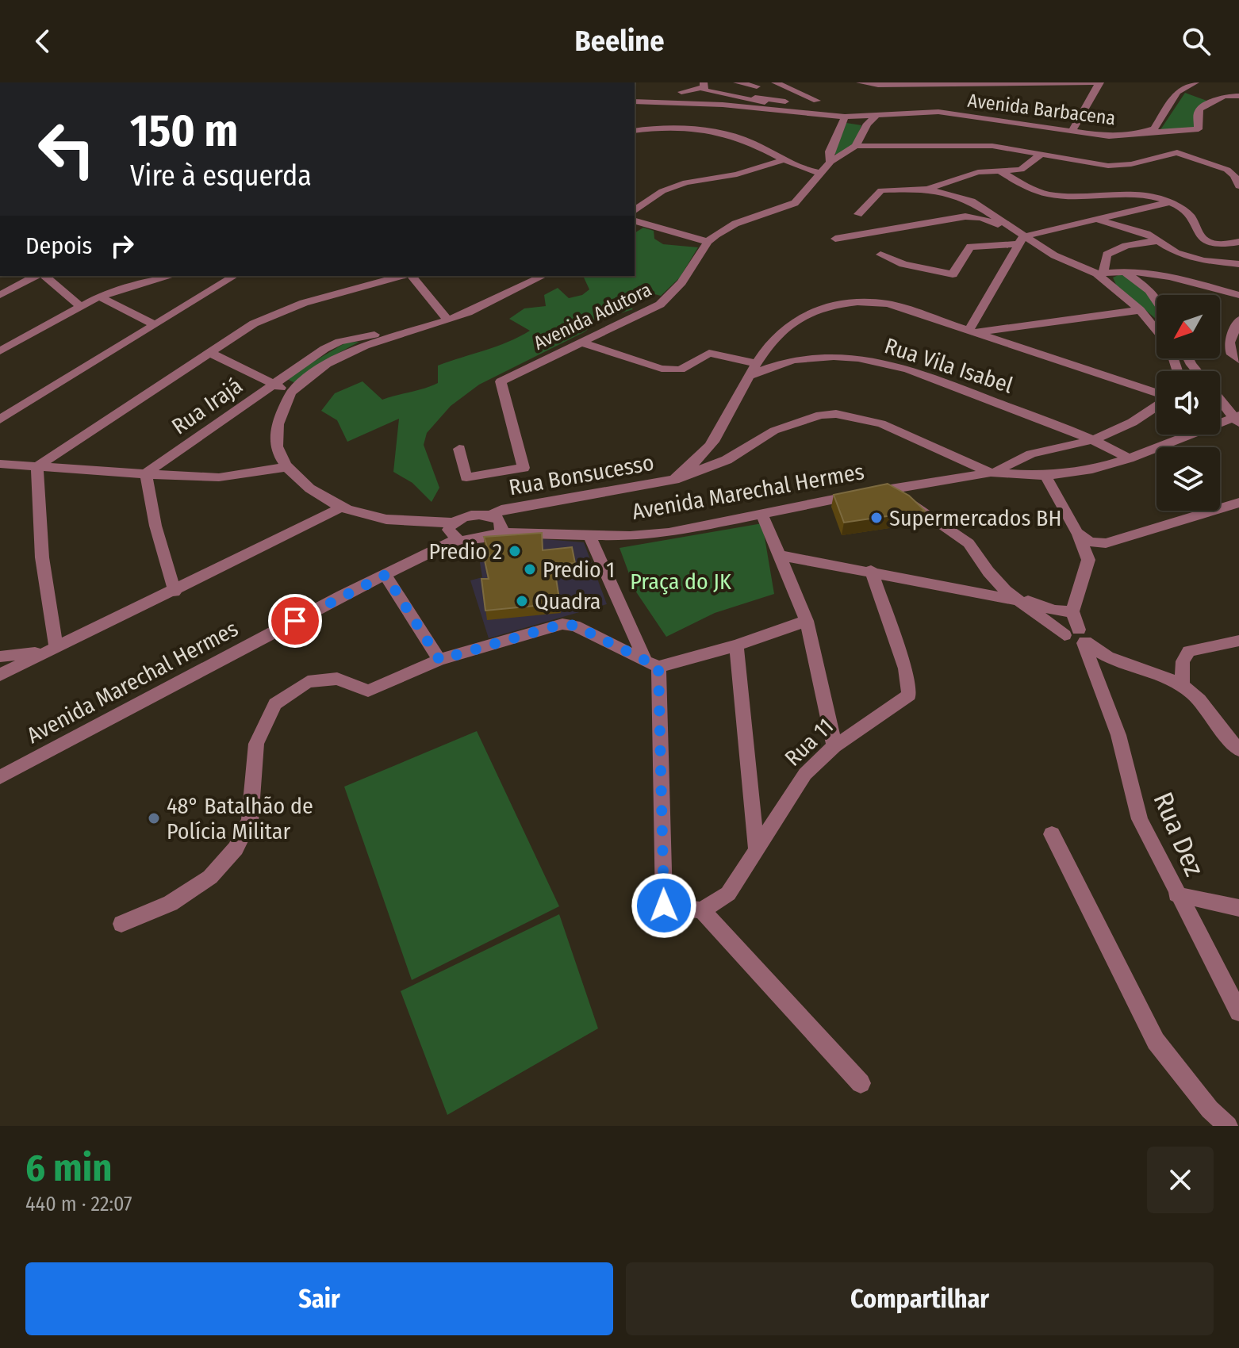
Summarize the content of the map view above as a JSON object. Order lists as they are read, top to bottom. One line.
{"streets":{"street":["Avenida Barbacena","Avenida Adutora","Rua Vila Isabel","Rua Irajá","Rua Bonsucesso","Avenida Marechal Hermes","Rua 11","Rua Dez"]},"crossings":[["Rua Vila Isabel","Rua Bonsucesso"]],"parks":["Praça do JK"],"places":["Supermercados BH","Predio 2","Predio 1","Quadra","48° Batalhão de Polícia Militar"],"north":"bottom left","page":{"header":"Beeline","turn":["150 m","Vire à esquerda"],"then":"Depois","heading":["6 min","440 m · 22:07"],"buttons":["Sair","Compartilhar"]}}
